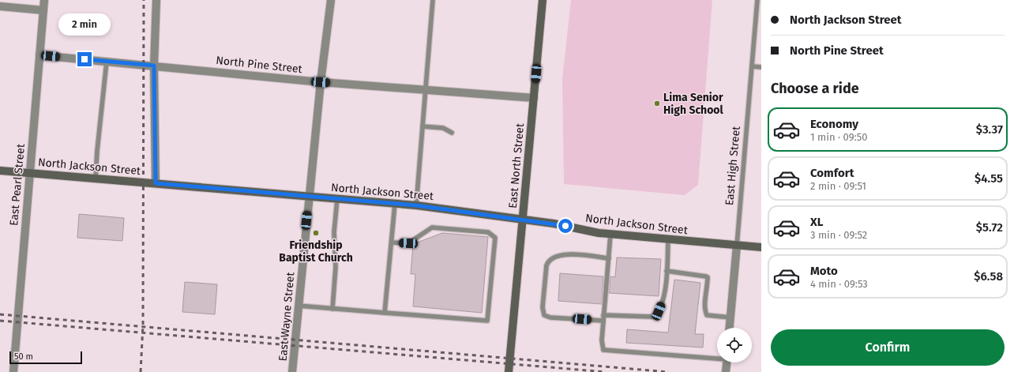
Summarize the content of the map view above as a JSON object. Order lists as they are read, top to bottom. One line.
{"streets":{"main road":["East North Street","North Jackson Street"],"street":["North Pine Street","East High Street","East Pearl Street","East Wayne Street"]},"crossings":[["North Pine Street","East North Street"],["North Pine Street","East Pearl Street"],["North Pine Street","East Wayne Street"],["East North Street","North Jackson Street"],["East High Street","North Jackson Street"],["North Jackson Street","East Pearl Street"],["North Jackson Street","East Wayne Street"]],"places":["Lima Senior High School","Friendship Baptist Church"],"scale_bar":"50 m","page":{"banner":["North Jackson Street","North Pine Street"],"bubble":"2 min","heading":"Choose a ride","list":[{"name":"Economy","note":"1 min · 09:50","value":"$3.37"},{"name":"Comfort","note":"2 min · 09:51","value":"$4.55"},{"name":"XL","note":"3 min · 09:52","value":"$5.72"},{"name":"Moto","note":"4 min · 09:53","value":"$6.58"}],"buttons":"Confirm","scale":"50 m"}}
